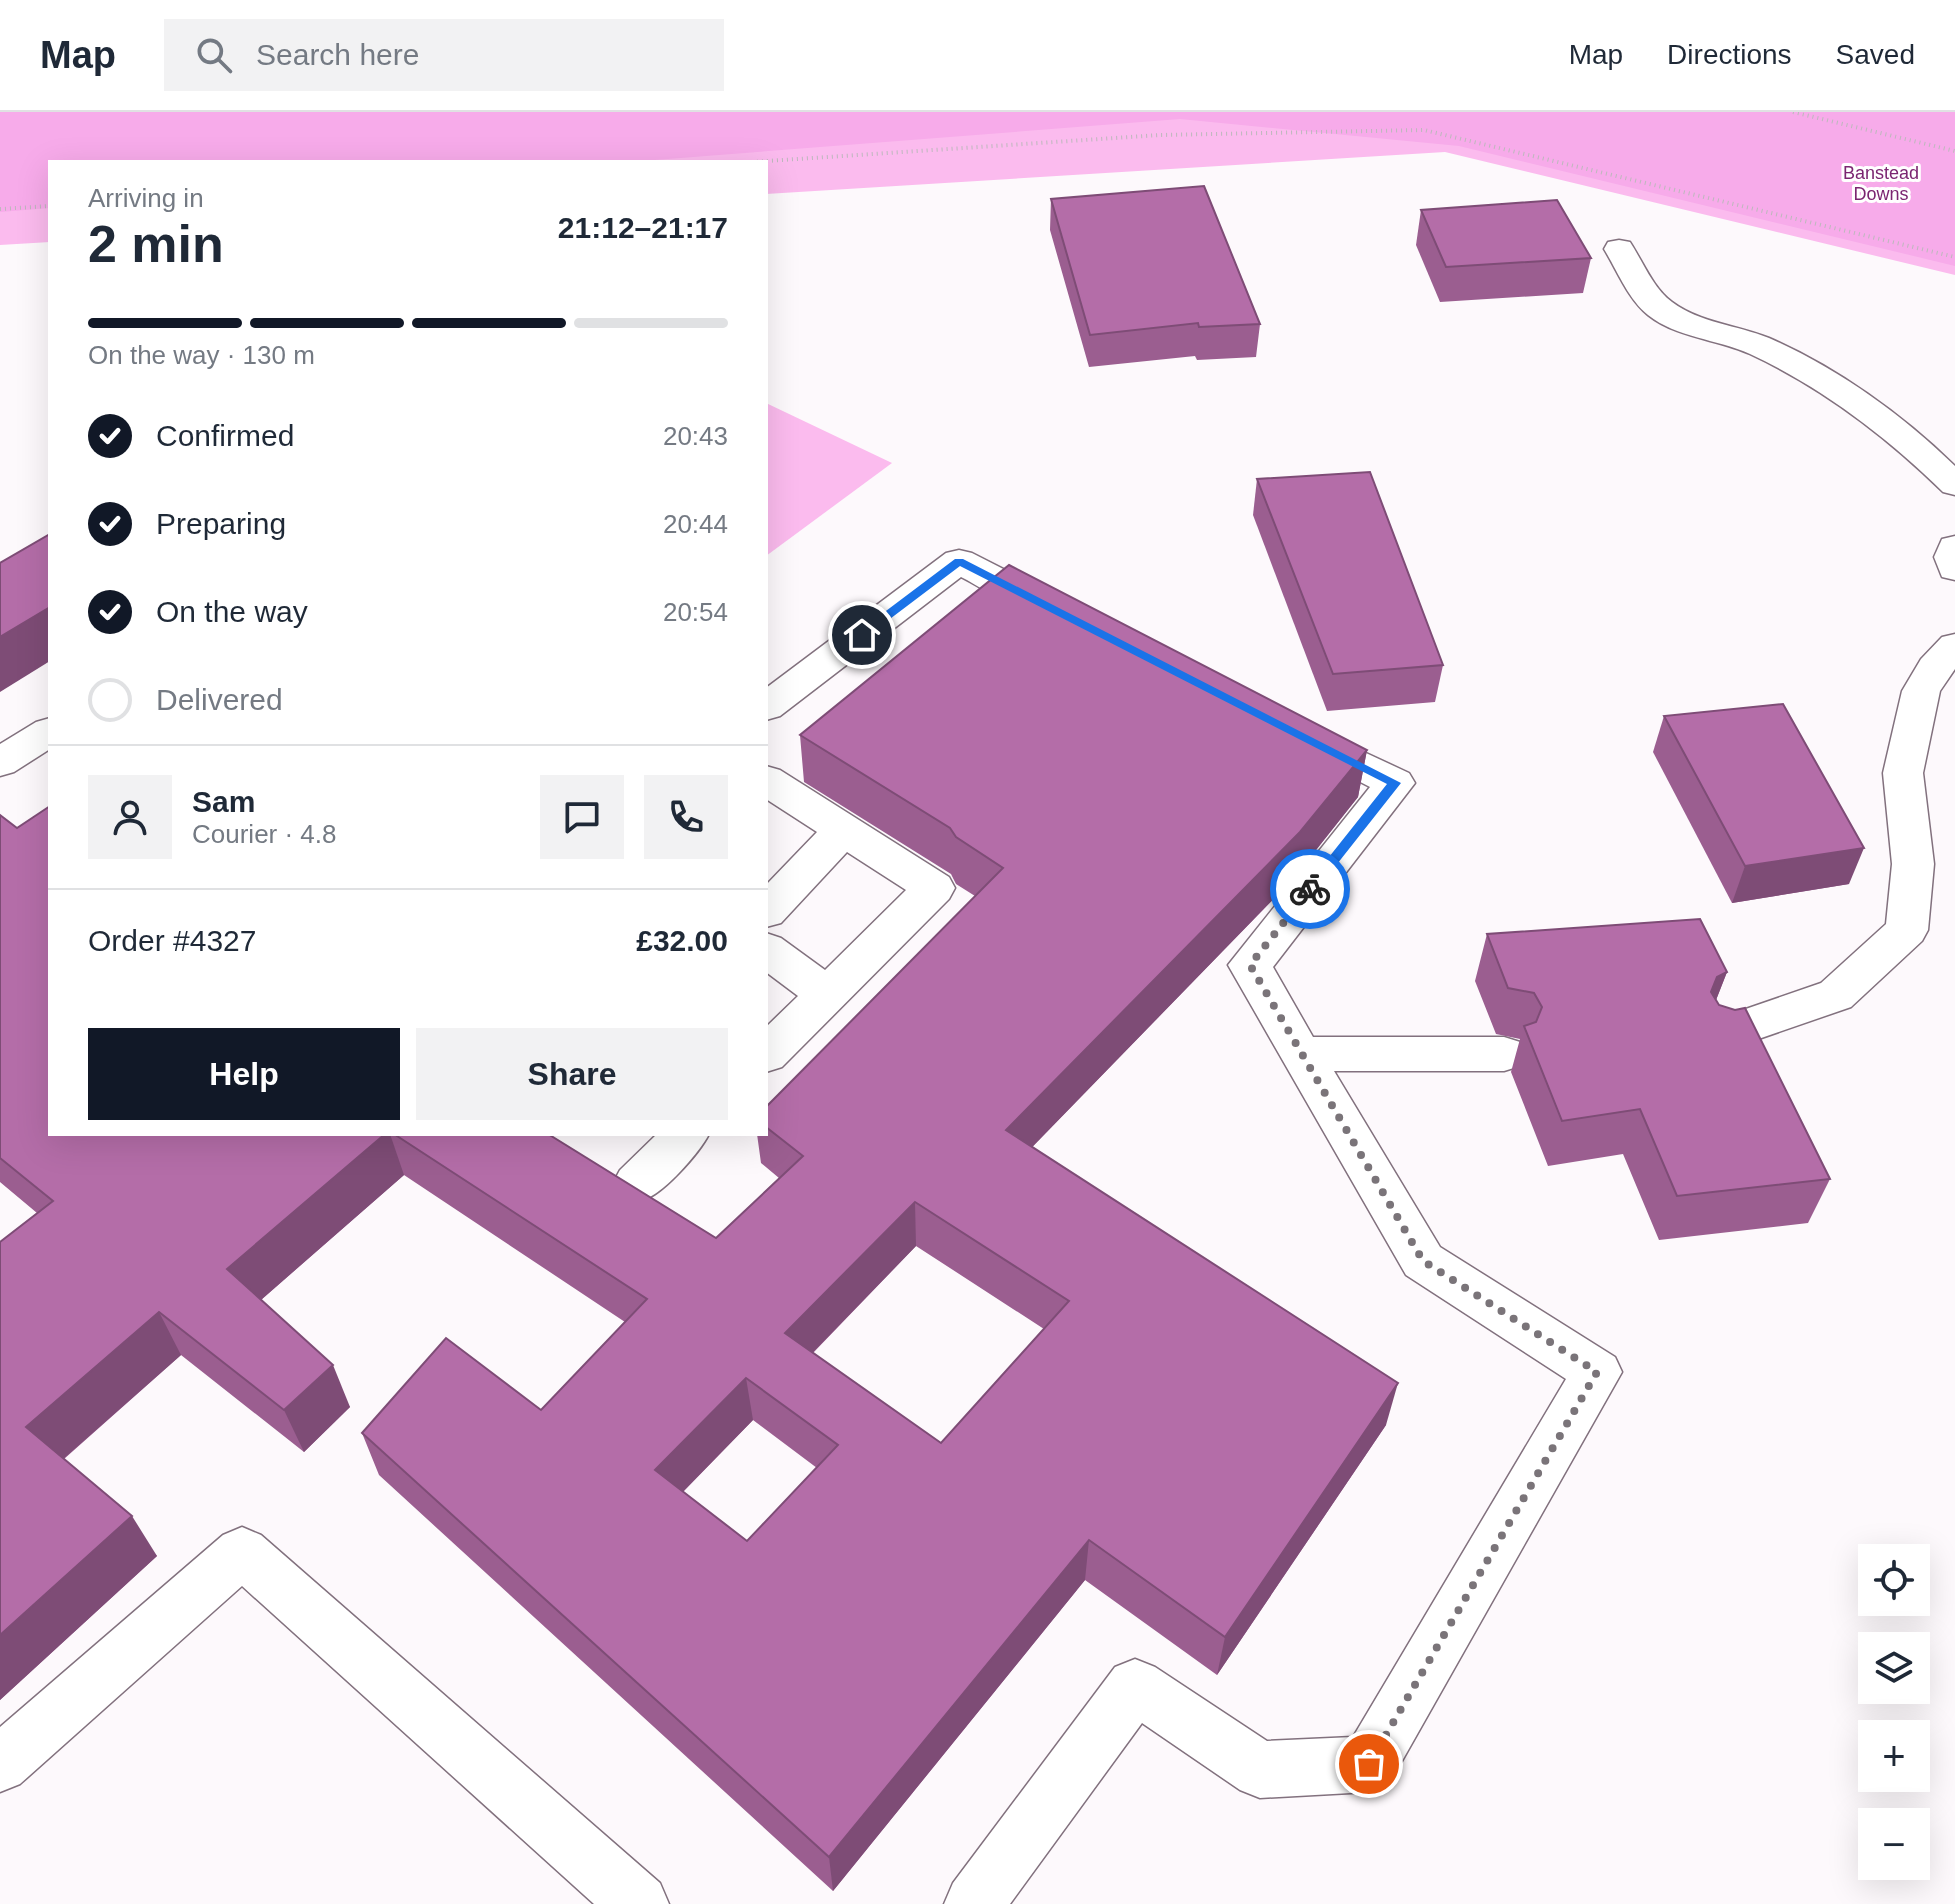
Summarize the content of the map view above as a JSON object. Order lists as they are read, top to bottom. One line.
{"parks":["Banstead Downs"],"page":{"header":"Map","search":"Search here","nav":["Map","Directions","Saved"],"heading":["2 min","Arriving in","21:12–21:17"],"panel":["Sam","Courier · 4.8","Order #4327","£32.00"],"bar":"On the way · 130 m","list":[["Confirmed","20:43"],["Preparing","20:44"],["On the way","20:54"],"Delivered"],"buttons":["Help","Share"],"map_buttons":["+","−"]}}
